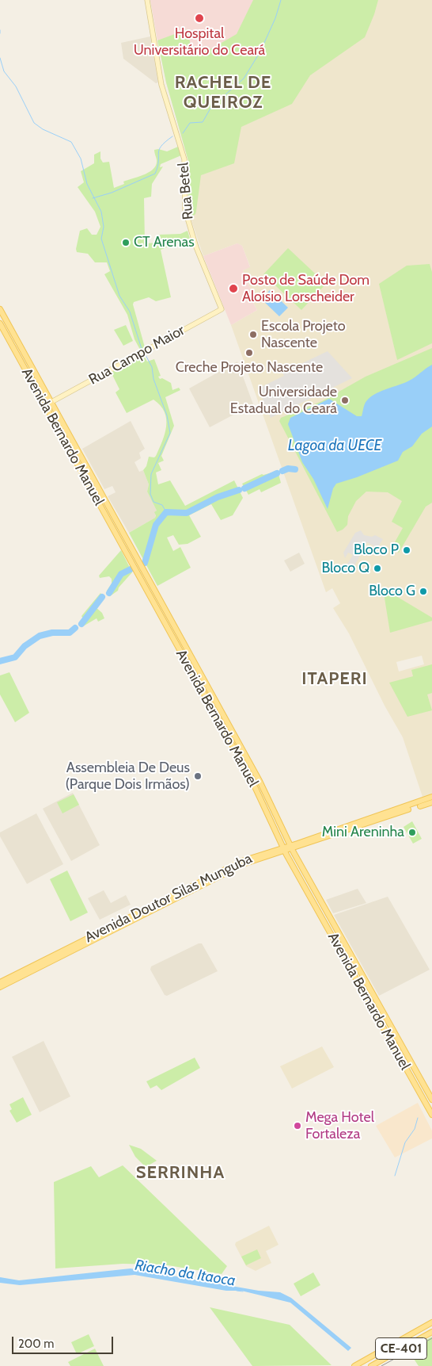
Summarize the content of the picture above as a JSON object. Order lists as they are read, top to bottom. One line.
{"streets":{"main road":["Avenida Bernardo Manuel","Avenida Doutor Silas Munguba","CE-401"],"street":["Rua Betel","Rua Campo Maior"]},"crossings":[["Rua Betel","Rua Campo Maior"],["Rua Campo Maior","Avenida Bernardo Manuel"],["Avenida Bernardo Manuel","Avenida Doutor Silas Munguba"]],"districts":["RACHEL DE QUEIROZ","ITAPERI","SERRINHA"],"water":["Lagoa da UECE","Riacho da Itaoca"],"places":["Hospital Universitário do Ceará","CT Arenas","Posto de Saúde Dom Aloísio Lorscheider","Escola Projeto Nascente","Creche Projeto Nascente","Universidade Estadual do Ceará","Bloco P","Bloco Q","Bloco G","Assembleia De Deus (Parque Dois Irmãos)","Mini Areninha","Mega Hotel Fortaleza"],"scale_bar":"200 m"}
